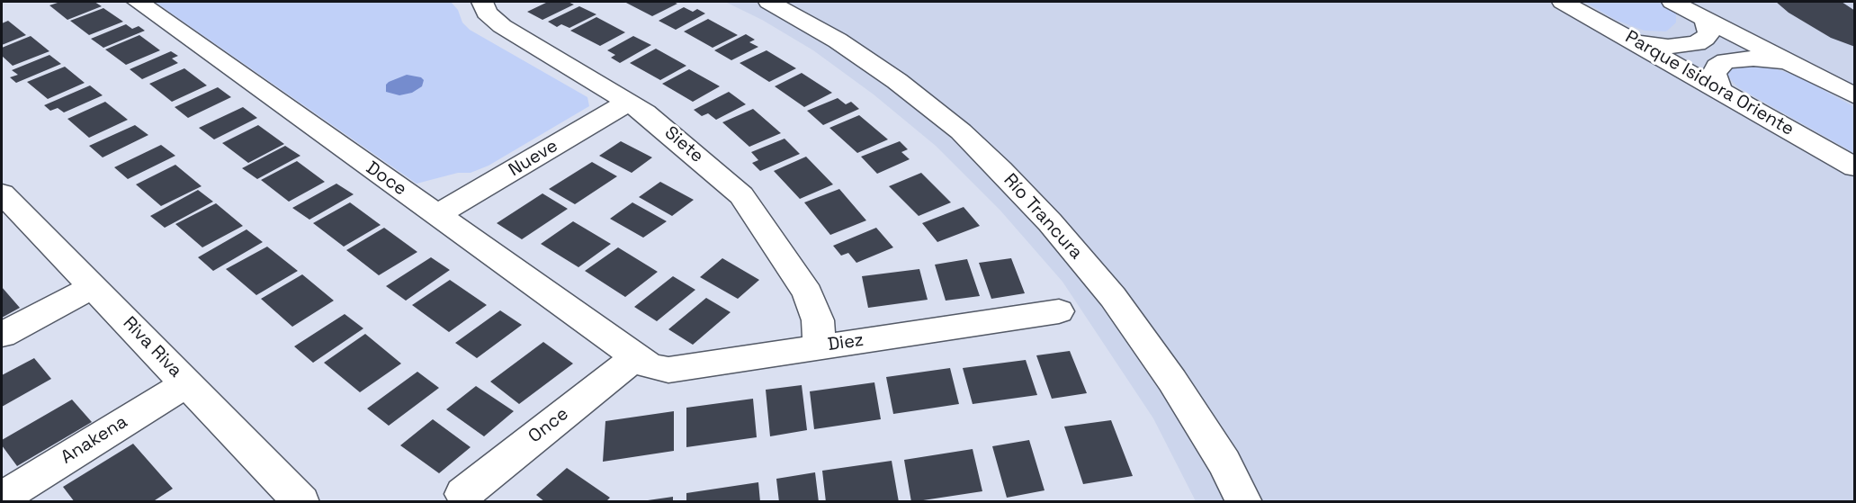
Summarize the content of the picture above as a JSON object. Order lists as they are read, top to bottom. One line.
{"streets":{"street":["Parque Isidora Oriente","Siete","Nueve","Doce","Río Trancura","Diez","Riva Riva","Once","Anakena"]},"crossings":[["Siete","Nueve"],["Siete","Diez"],["Nueve","Doce"],["Doce","Diez"],["Doce","Once"],["Diez","Once"],["Riva Riva","Anakena"]]}
